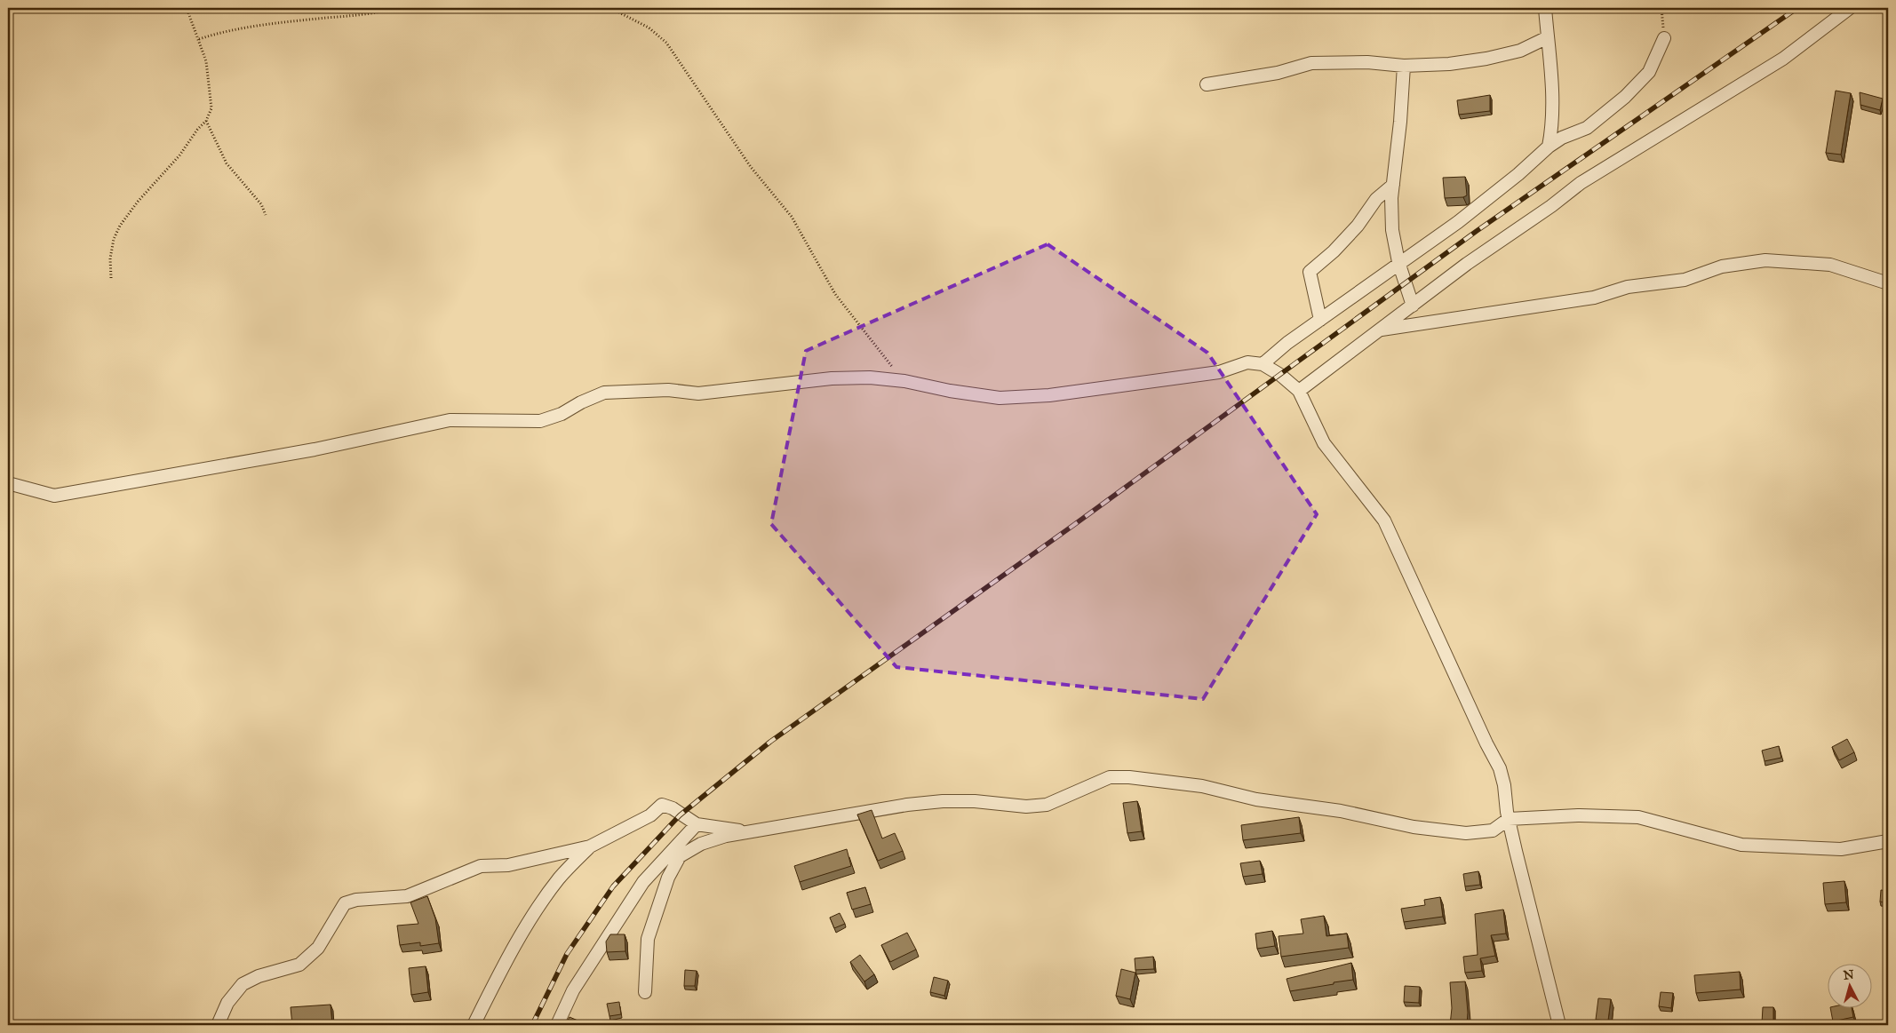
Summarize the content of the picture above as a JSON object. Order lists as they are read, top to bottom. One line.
{"north":"top"}
